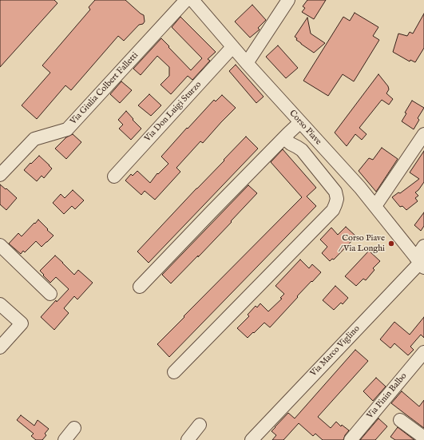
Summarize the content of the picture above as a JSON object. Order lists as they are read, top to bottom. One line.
{"streets":{"street":["Via Giulia Colbert Falletti","Via Don Luigi Sturzo","Corso Piave","Via Marco Viglino","Via Pinin Balbo"]},"crossings":[["Via Don Luigi Sturzo","Corso Piave"],["Corso Piave","Via Marco Viglino"]],"places":["Corso Piave / Via Longhi"]}
